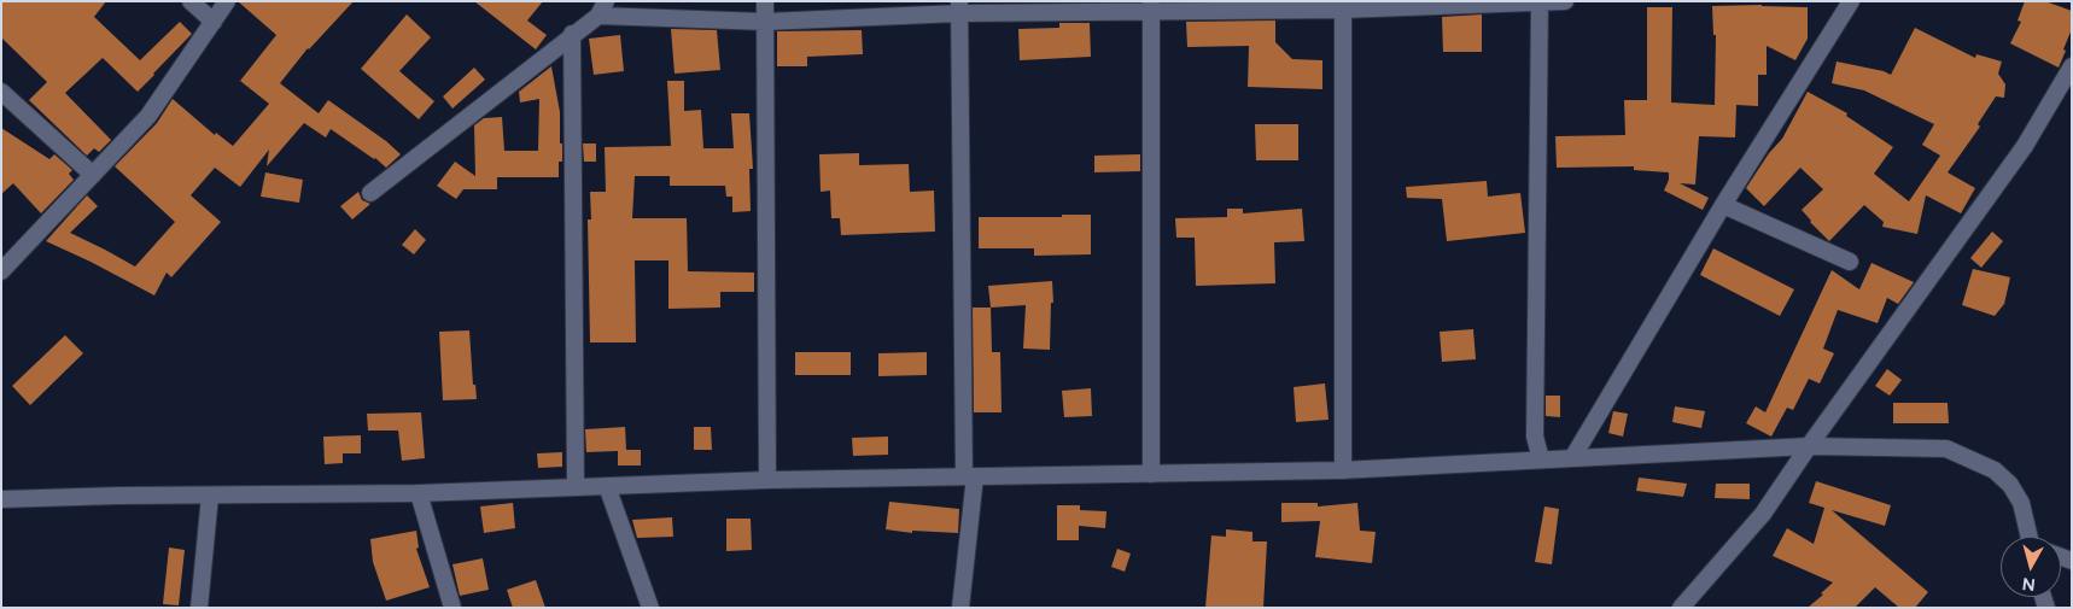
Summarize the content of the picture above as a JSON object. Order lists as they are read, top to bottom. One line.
{"north":"bottom"}
